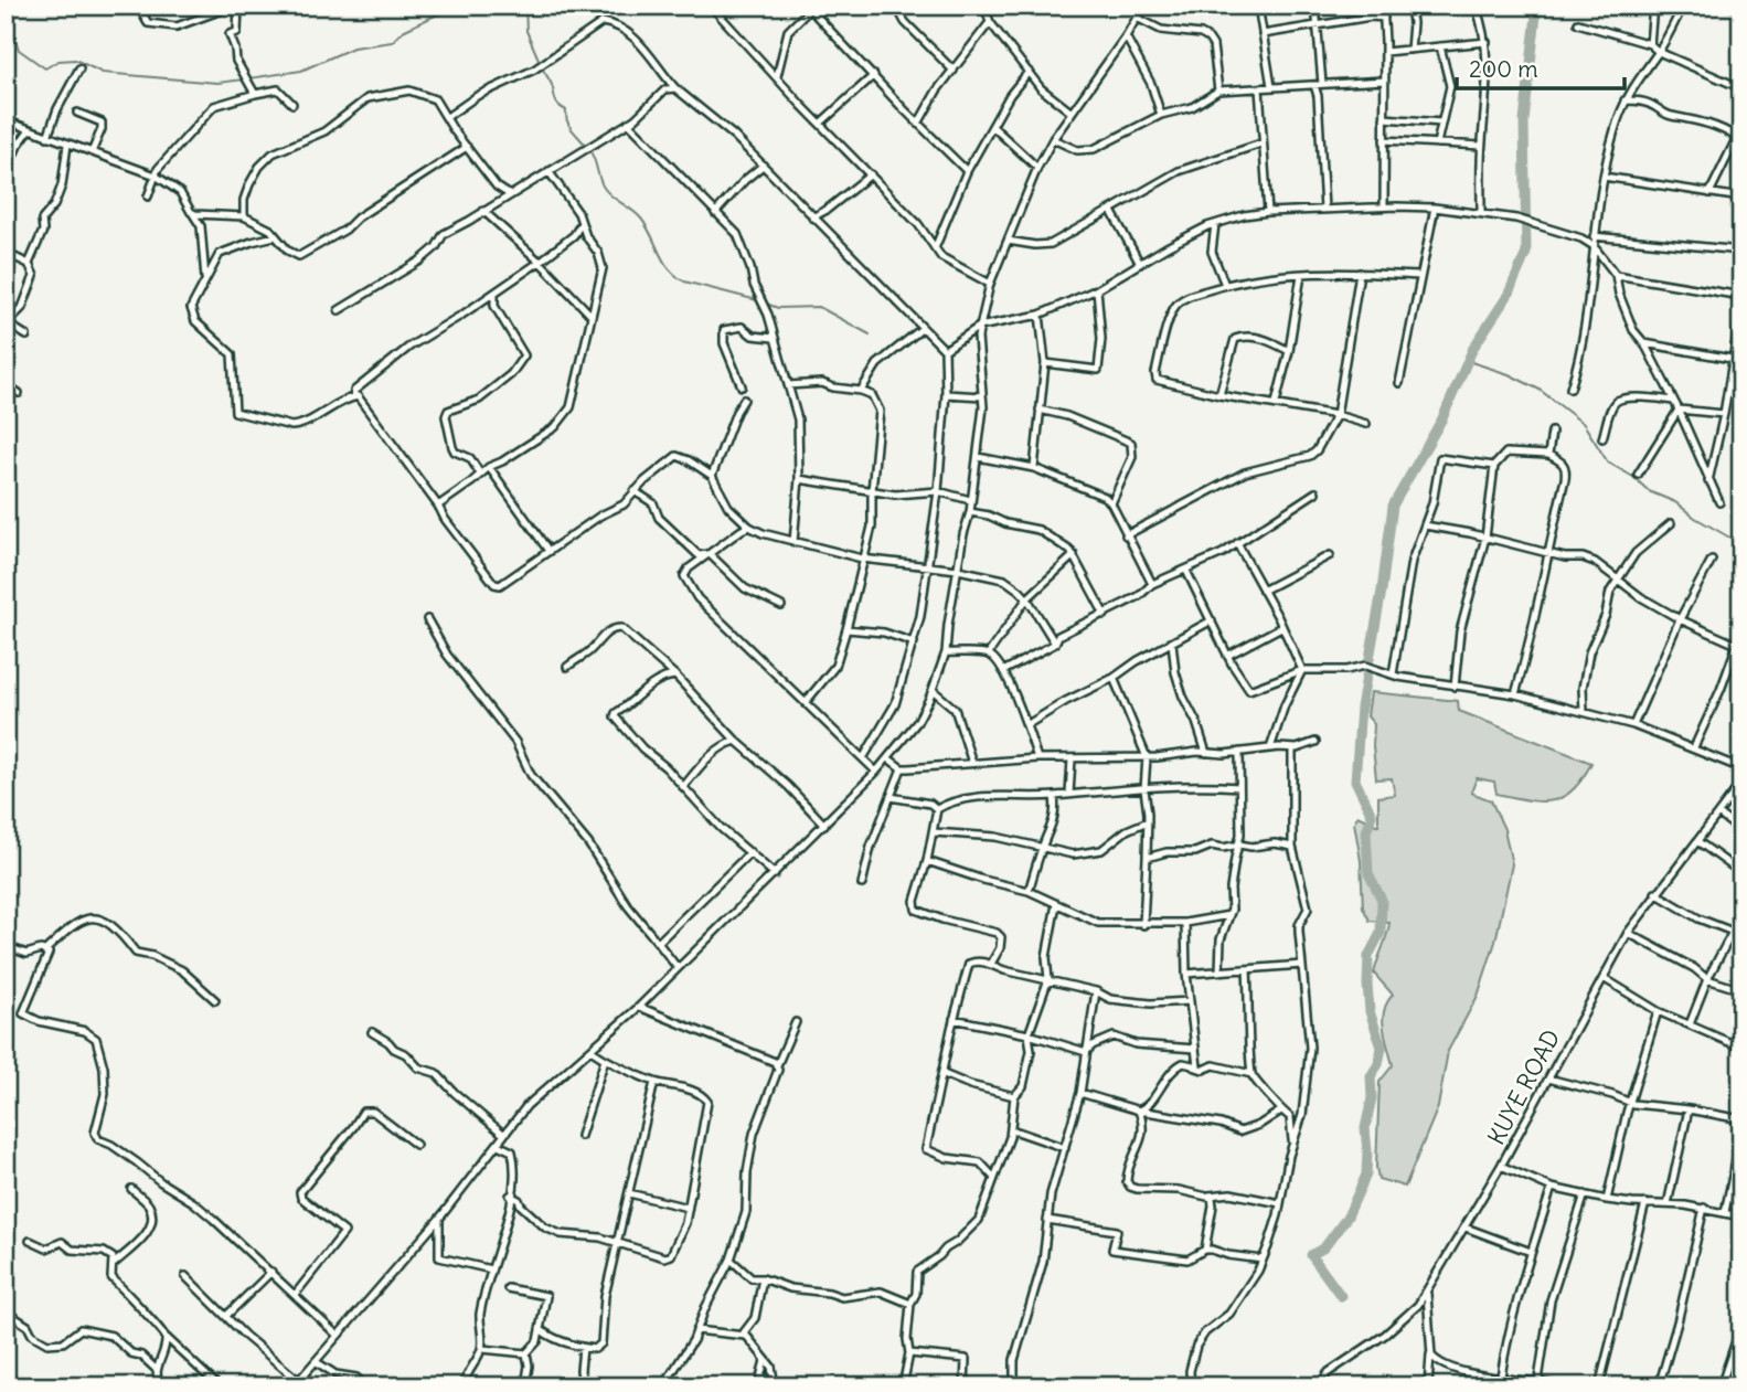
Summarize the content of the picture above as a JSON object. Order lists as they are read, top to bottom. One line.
{"streets":{"street":["KUYE ROAD"]},"scale_bar":"200 m"}
